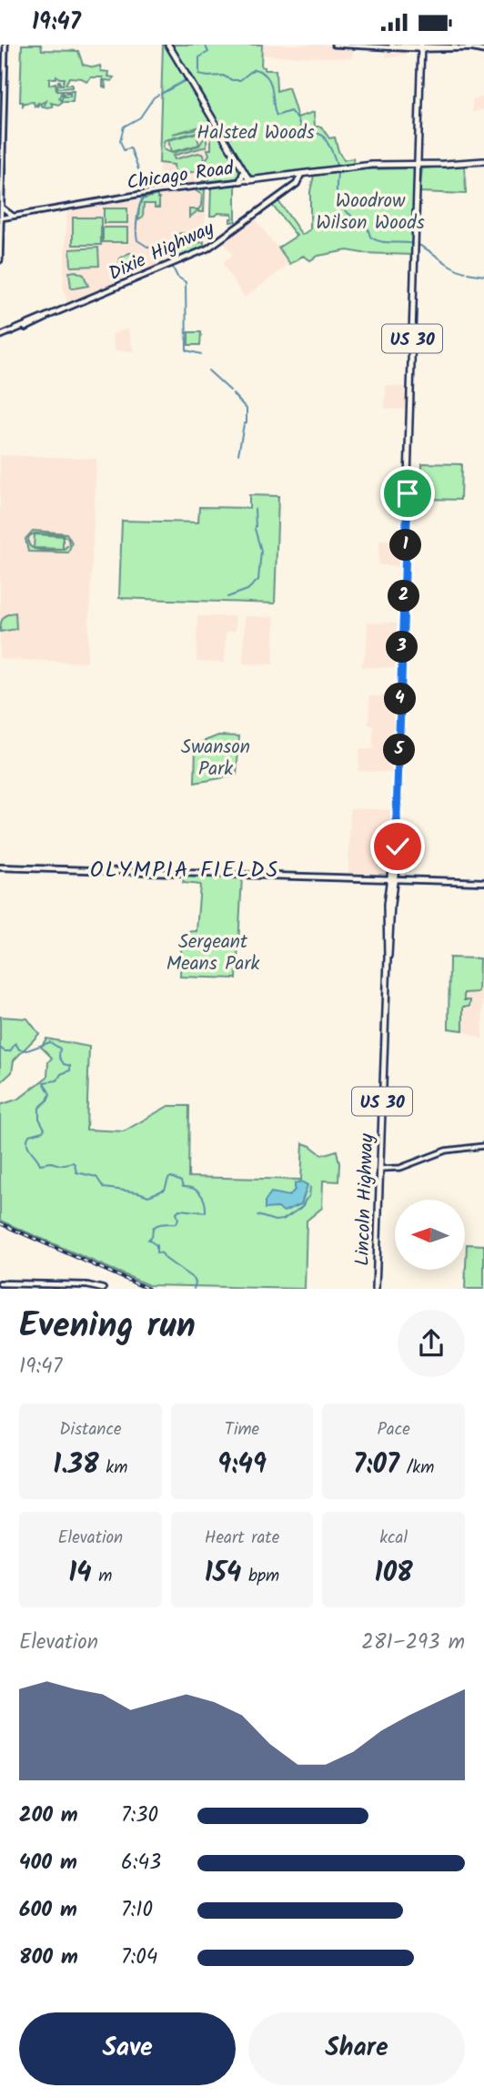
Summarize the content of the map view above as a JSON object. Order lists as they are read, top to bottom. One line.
{"streets":{"main road":["Chicago Road","Dixie Highway","US 30","Lincoln Highway"]},"crossings":[["Chicago Road","Dixie Highway"],["Chicago Road","US 30"],["US 30","Lincoln Highway"]],"districts":["OLYMPIA FIELDS"],"parks":["Halsted Woods","Woodrow Wilson Woods","Swanson Park","Sergeant Means Park"],"north":"left","page":{"status":"19:47","pins":["1","2","3","4","5"],"heading":["Evening run","19:47"],"stats":[["Distance","1.38 km"],["Time","9:49"],["Pace","7:07 /km"],["Elevation","14 m"],["Heart rate","154 bpm"],["kcal","108"]],"chart":["Elevation","281–293 m"],"list":[{"name":"200 m","note":"7:30"},{"name":"400 m","note":"6:43"},{"name":"600 m","note":"7:10"},{"name":"800 m","note":"7:04"}],"buttons":["Save","Share"]}}
